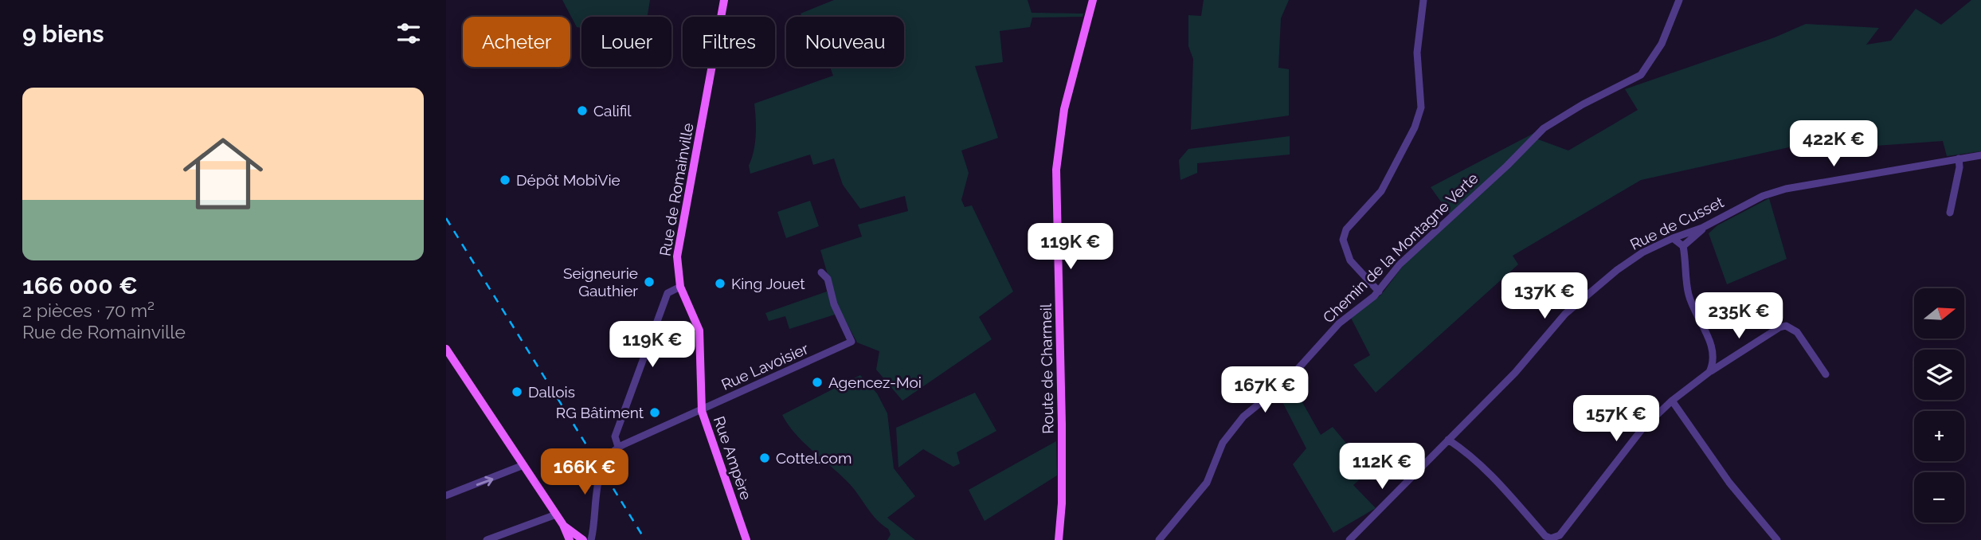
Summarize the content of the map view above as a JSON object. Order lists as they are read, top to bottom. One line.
{"streets":{"main road":["Rue de Romainville","Route de Charmeil","Rue Ampère"],"street":["Rue de Cusset","Chemin de la Montagne Verte","Rue Lavoisier"]},"crossings":[["Rue de Romainville","Rue Ampère"],["Rue Lavoisier","Rue Ampère"]],"places":["Califil","Dépôt MobiVie","Seigneurie Gauthier","King Jouet","Agencez-Moi","Dallois","RG Bâtiment","Cottel.com"],"north":"right","page":{"heading":"9 biens","chip":["Acheter","Louer","Filtres","Nouveau"],"list":[{"name":"166 000 €","note":"2 pièces · 70 m² · Rue de Romainville"}],"price":["422K €","119K €","137K €","235K €","119K €","167K €","157K €","112K €","166K €"],"map_buttons":["+","−"]}}
